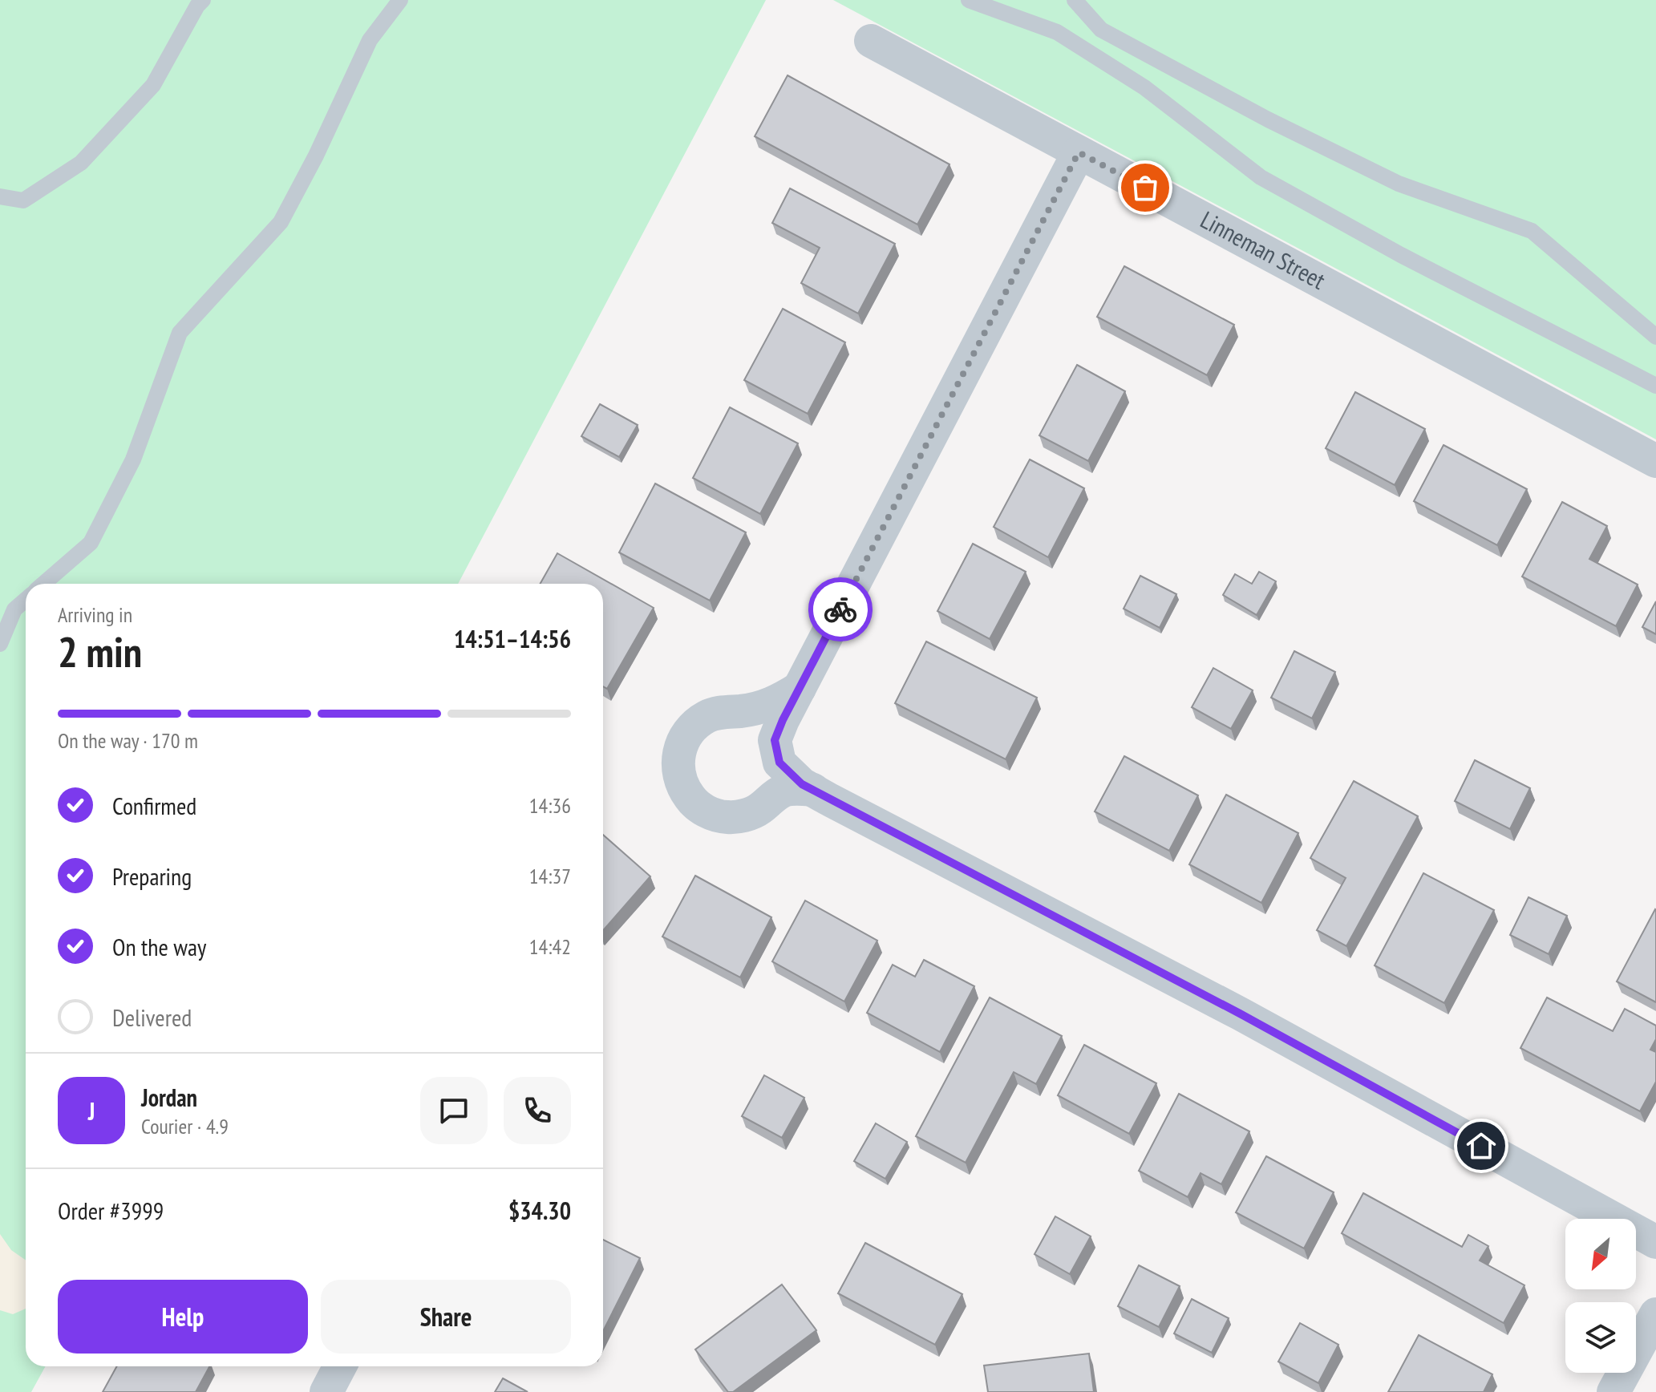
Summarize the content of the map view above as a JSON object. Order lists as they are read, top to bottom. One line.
{"streets":{"street":["Linneman Street"]},"north":"bottom left","page":{"heading":["2 min","Arriving in","14:51–14:56"],"panel":["Jordan","Courier · 4.9","Order #3999","$34.30"],"bar":"On the way · 170 m","list":[["Confirmed","14:36"],["Preparing","14:37"],["On the way","14:42"],"Delivered"],"round":"J","buttons":["Help","Share"]}}
